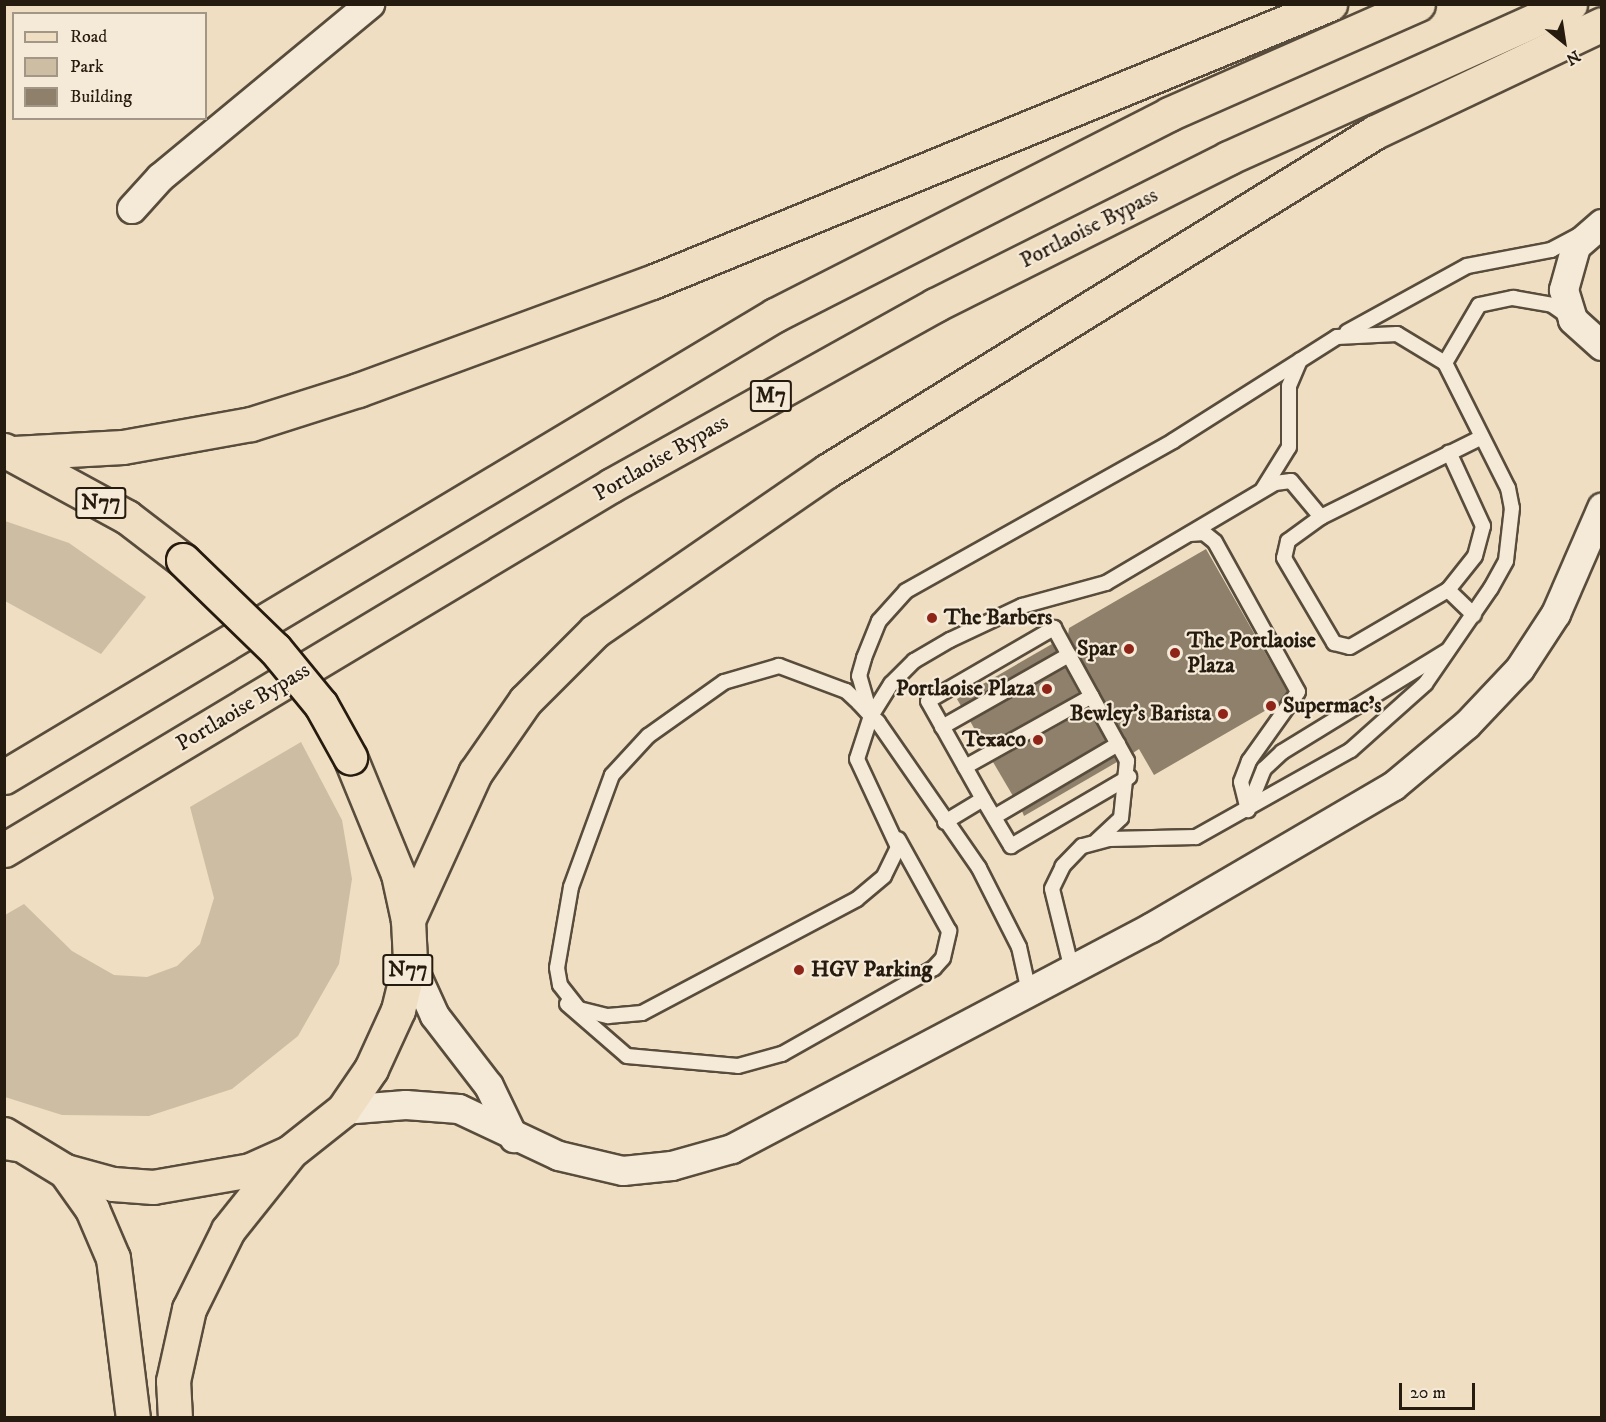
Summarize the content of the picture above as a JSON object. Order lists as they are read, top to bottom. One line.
{"streets":{"main road":["Portlaoise Bypass","M7","N77"]},"places":["The Barbers","Spar","The Portlaoise Plaza","Portlaoise Plaza","Supermac's","Bewley's Barista","Texaco","HGV Parking"],"legend":["Road","Park","Building"],"scale_bar":"20 m","north":"bottom right"}
